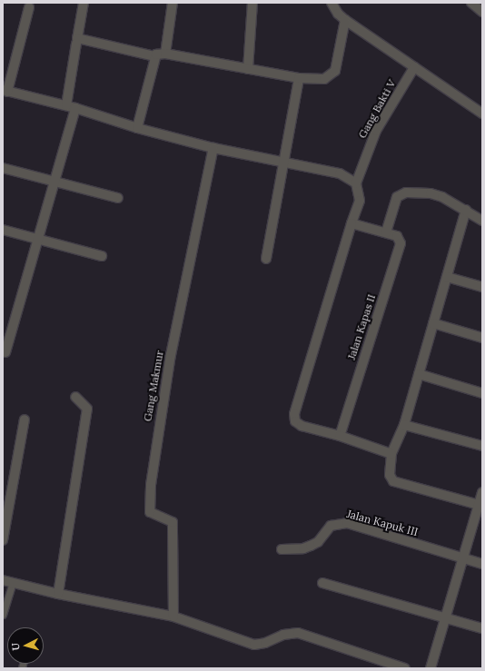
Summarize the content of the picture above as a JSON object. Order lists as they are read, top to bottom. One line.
{"streets":{"street":["Gang Bakti V","Jalan Kapas II","Gang Makmur","Jalan Kapuk III"]},"north":"left"}
